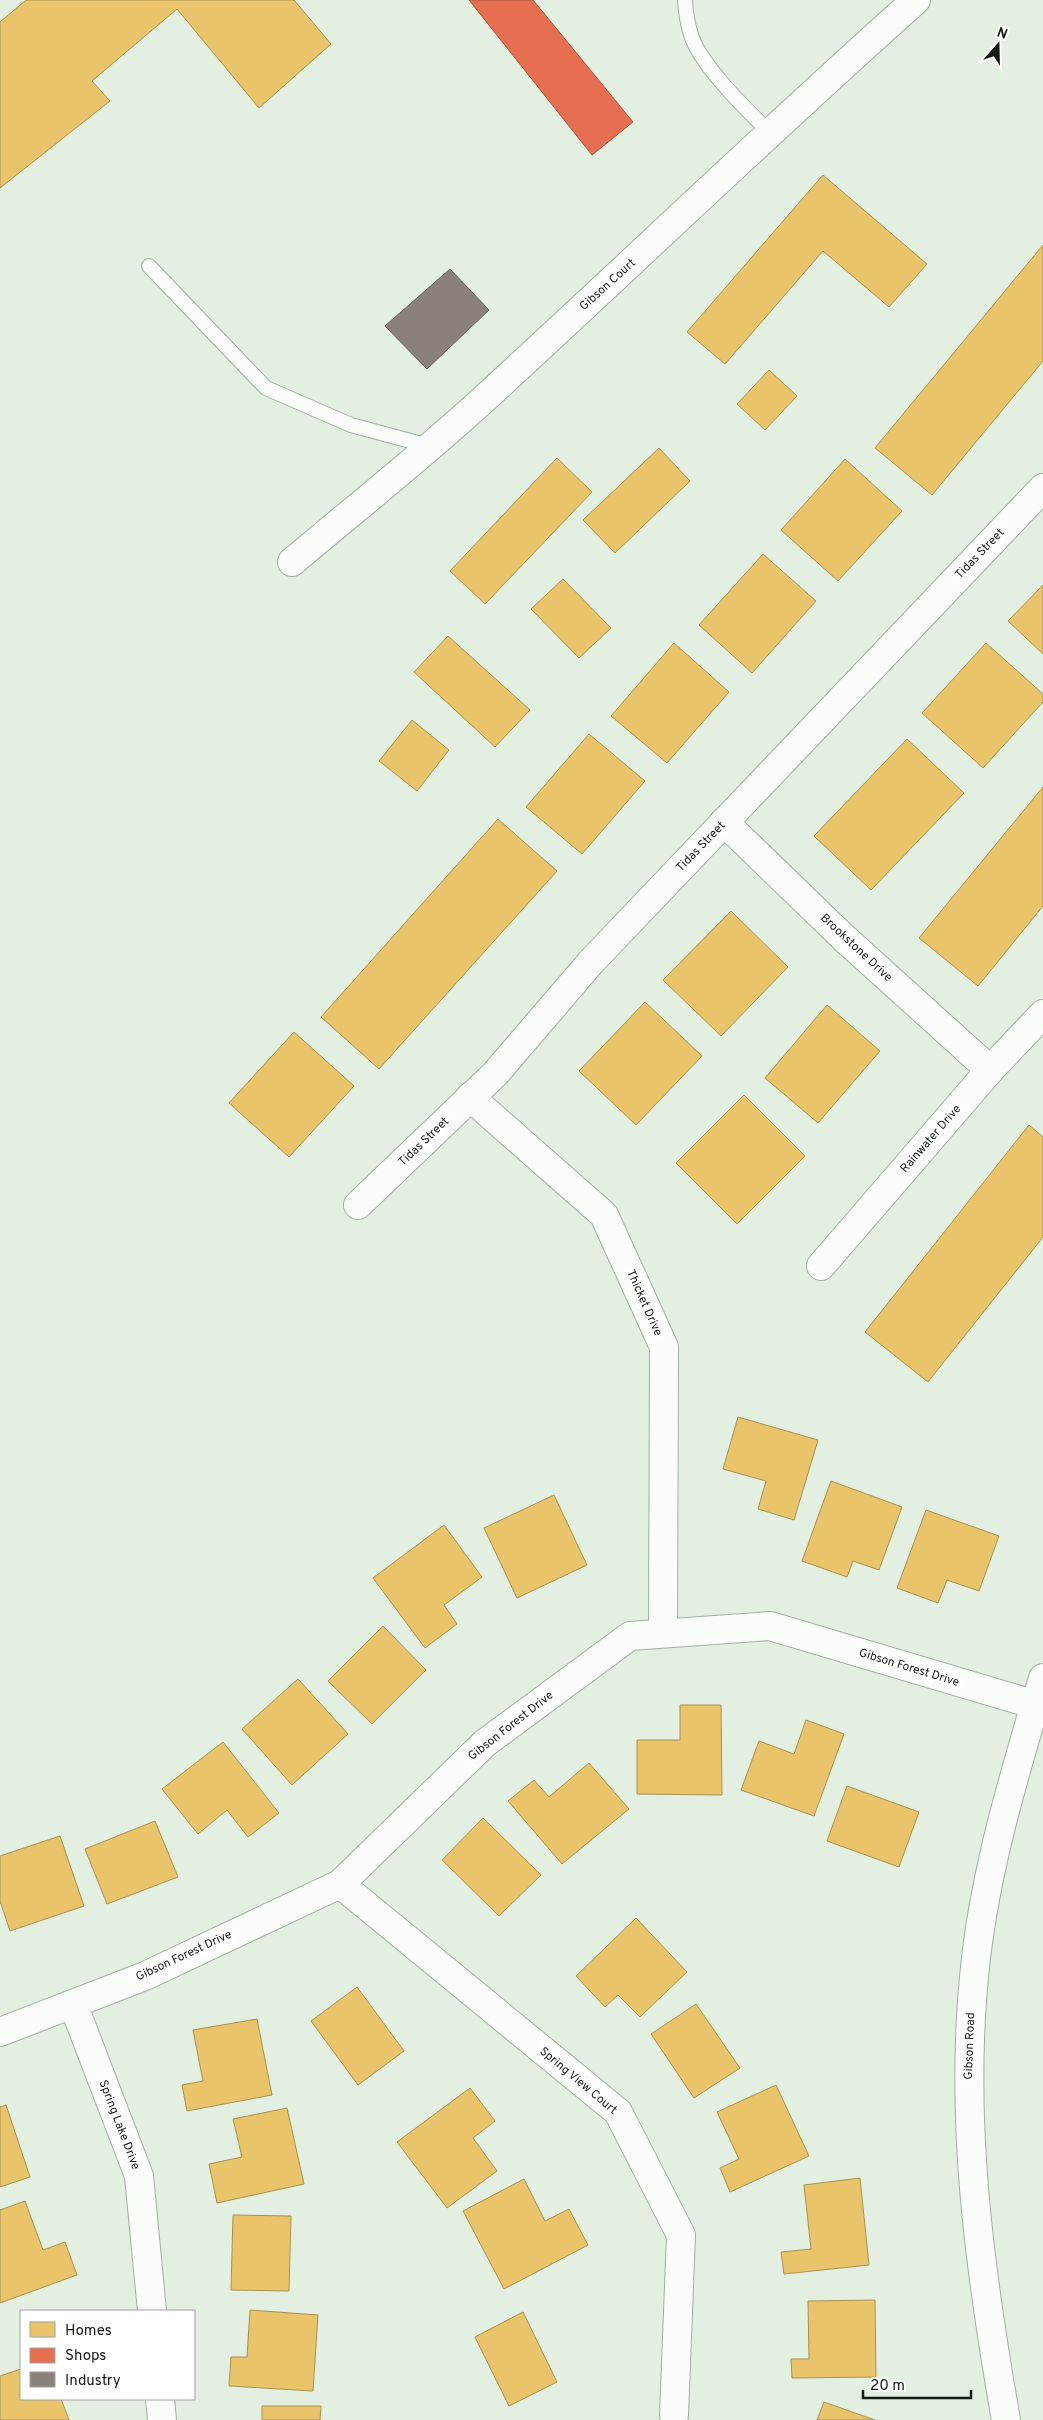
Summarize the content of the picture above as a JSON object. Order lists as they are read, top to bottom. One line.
{"streets":{"street":["Gibson Court","Tidas Street","Brookstone Drive","Rainwater Drive","Thicket Drive","Gibson Forest Drive","Gibson Road","Spring View Court","Spring Lake Drive"]},"crossings":[["Tidas Street","Brookstone Drive"],["Tidas Street","Thicket Drive"],["Brookstone Drive","Rainwater Drive"],["Thicket Drive","Gibson Forest Drive"],["Gibson Forest Drive","Gibson Road"],["Gibson Forest Drive","Spring View Court"],["Gibson Forest Drive","Spring Lake Drive"]],"legend":["Homes","Shops","Industry"],"scale_bar":"20 m","north":"top"}
